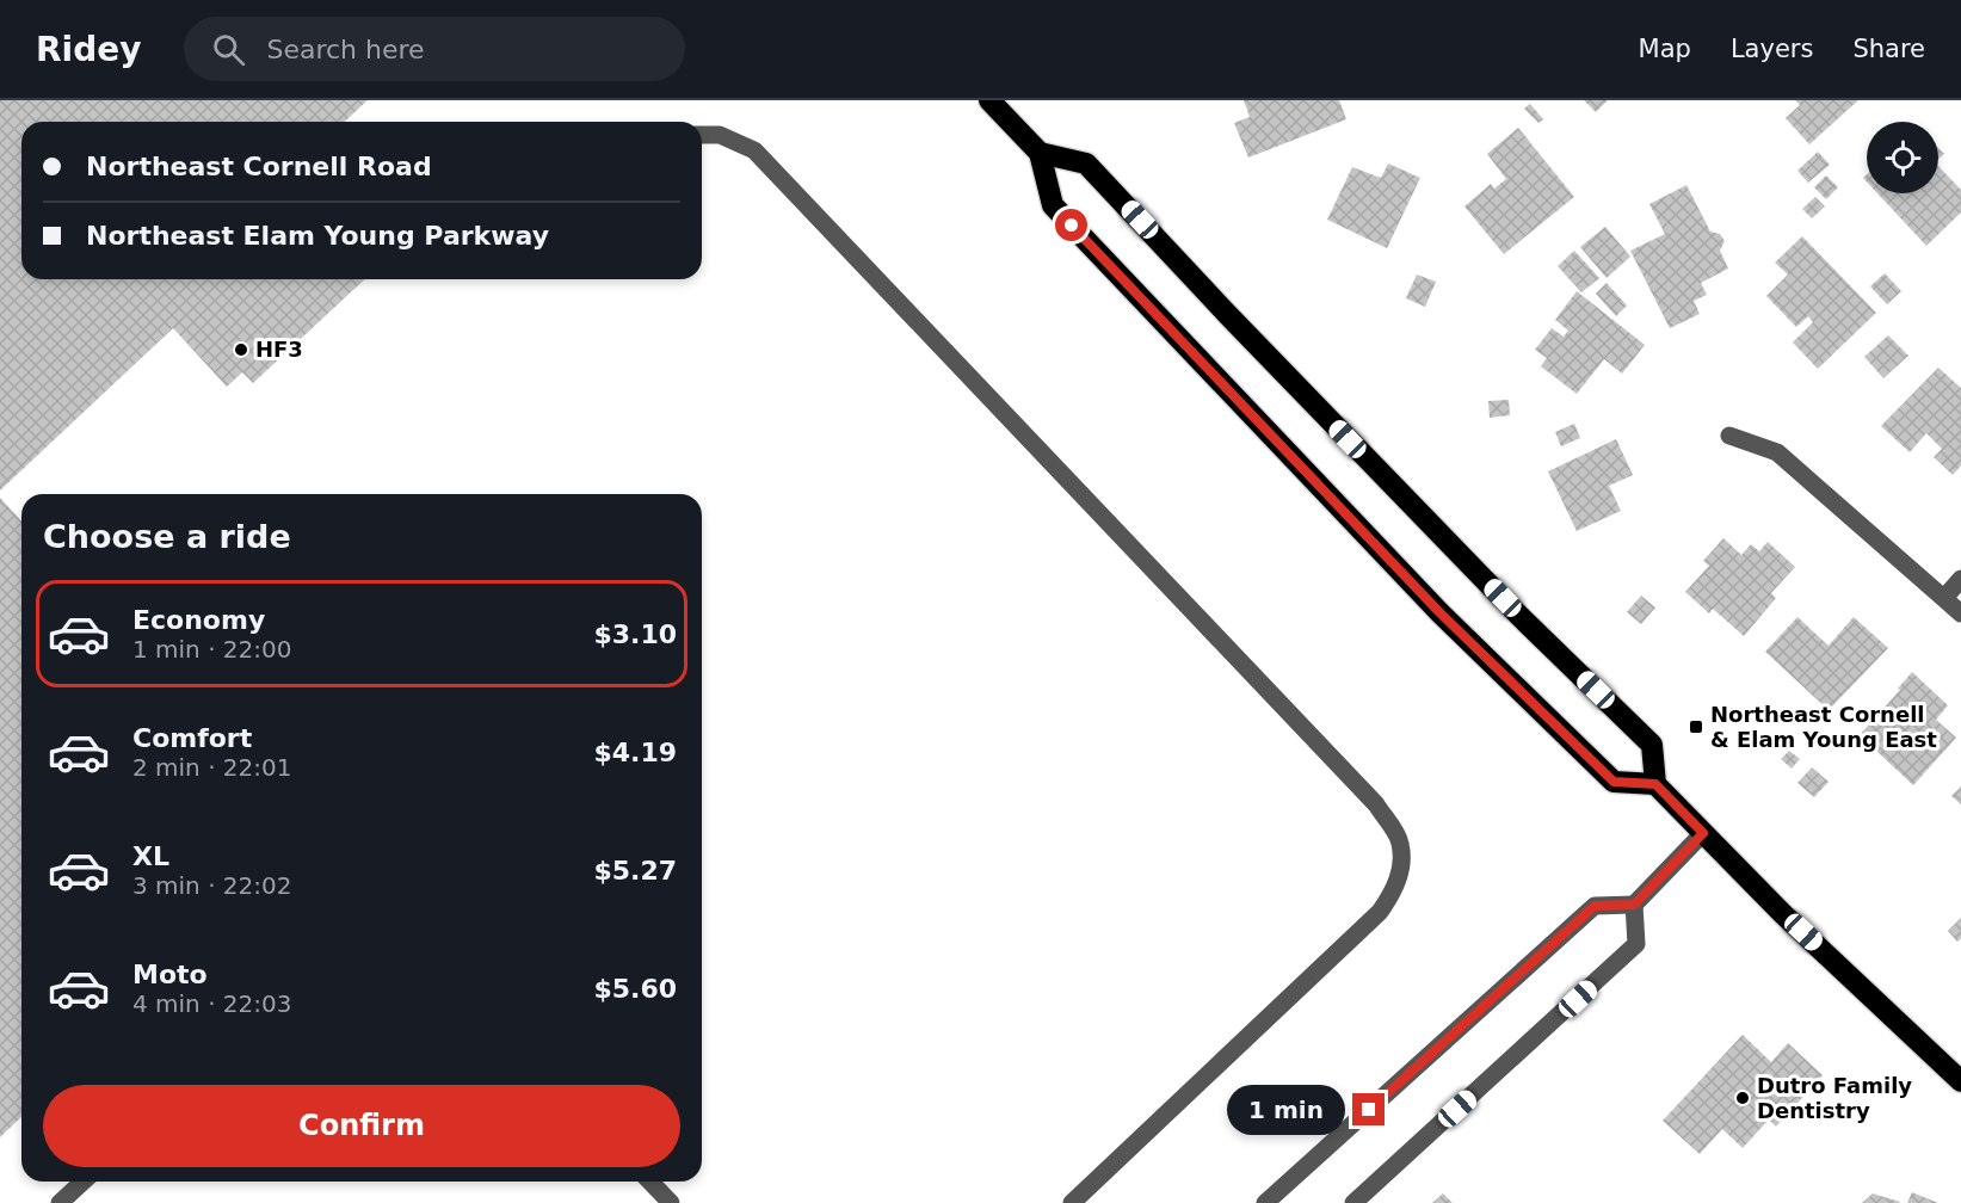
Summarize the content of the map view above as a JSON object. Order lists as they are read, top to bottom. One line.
{"places":{"other":["HF3","Dutro Family Dentistry"],"transit":["Northeast Cornell & Elam Young East"]},"page":{"header":"Ridey","search":"Search here","nav":["Map","Layers","Share"],"banner":["Northeast Cornell Road","Northeast Elam Young Parkway"],"heading":"Choose a ride","list":[{"name":"Economy","note":"1 min · 22:00","value":"$3.10"},{"name":"Comfort","note":"2 min · 22:01","value":"$4.19"},{"name":"XL","note":"3 min · 22:02","value":"$5.27"},{"name":"Moto","note":"4 min · 22:03","value":"$5.60"}],"buttons":"Confirm","bubble":"1 min"}}
